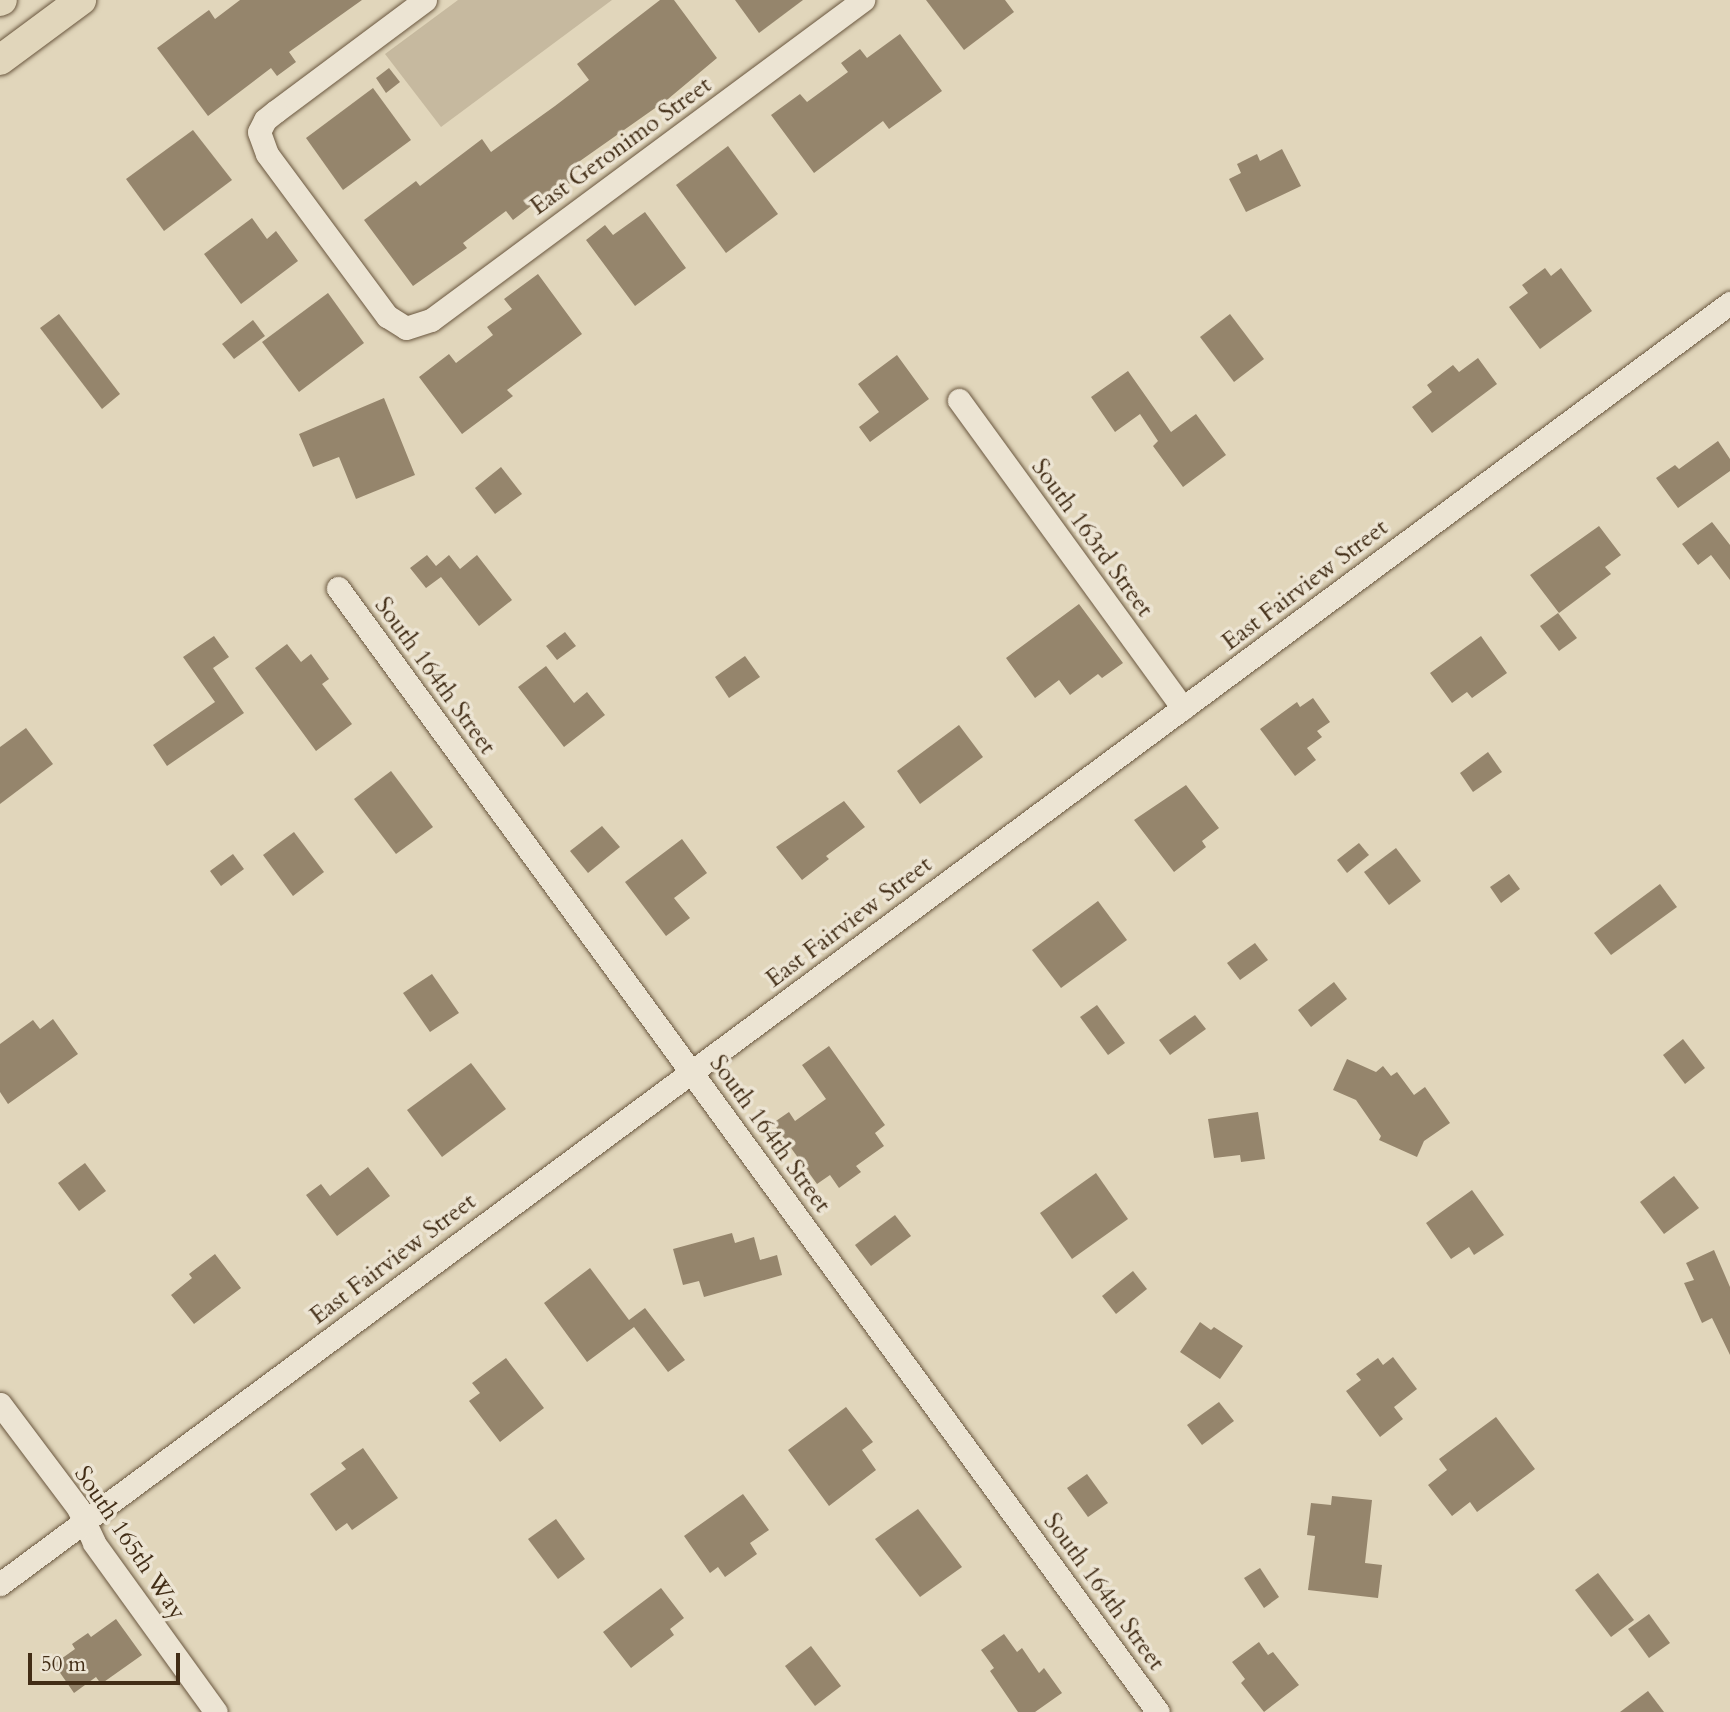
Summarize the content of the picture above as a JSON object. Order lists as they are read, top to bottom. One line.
{"streets":{"street":["East Geronimo Street","South 163rd Street","East Fairview Street","South 164th Street","South 165th Way"]},"crossings":[["South 163rd Street","East Fairview Street"],["East Fairview Street","South 164th Street"],["East Fairview Street","South 165th Way"]],"scale_bar":"50 m"}
